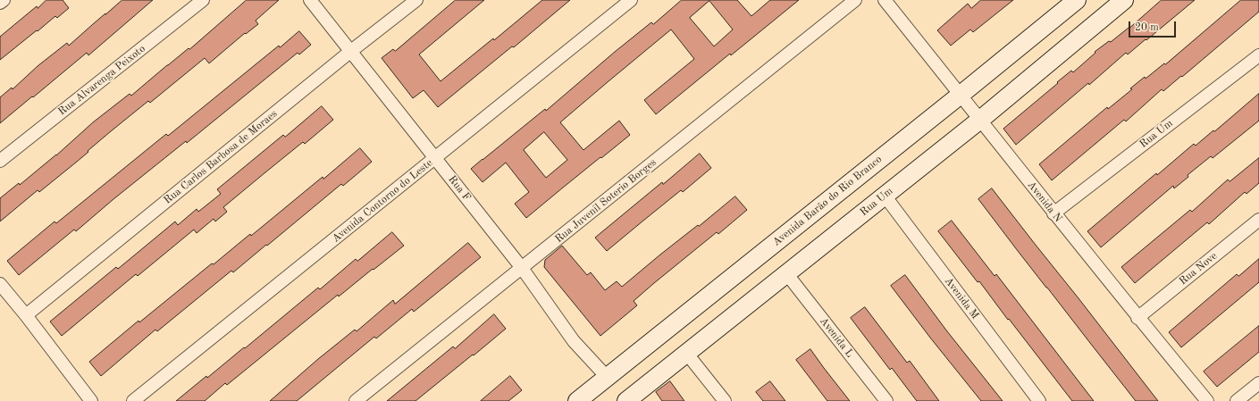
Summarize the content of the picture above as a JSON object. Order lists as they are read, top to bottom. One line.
{"streets":{"street":["Rua Alvarenga Peixoto","Rua Um","Rua Carlos Barbosa de Moraes","Rua F","Avenida Contorno do Leste","Rua Juvenil Soterio Borges","Avenida Barão do Rio Branco","Avenida N","Rua Nove","Avenida M","Avenida L"]},"crossings":[["Rua Um","Avenida N"],["Rua Um","Avenida M"],["Rua Um","Avenida L"],["Rua Carlos Barbosa de Moraes","Rua F"],["Rua F","Avenida Contorno do Leste"],["Rua F","Rua Juvenil Soterio Borges"],["Rua F","Avenida Barão do Rio Branco"],["Avenida Barão do Rio Branco","Avenida N"],["Avenida N","Rua Nove"]],"scale_bar":"20 m"}
